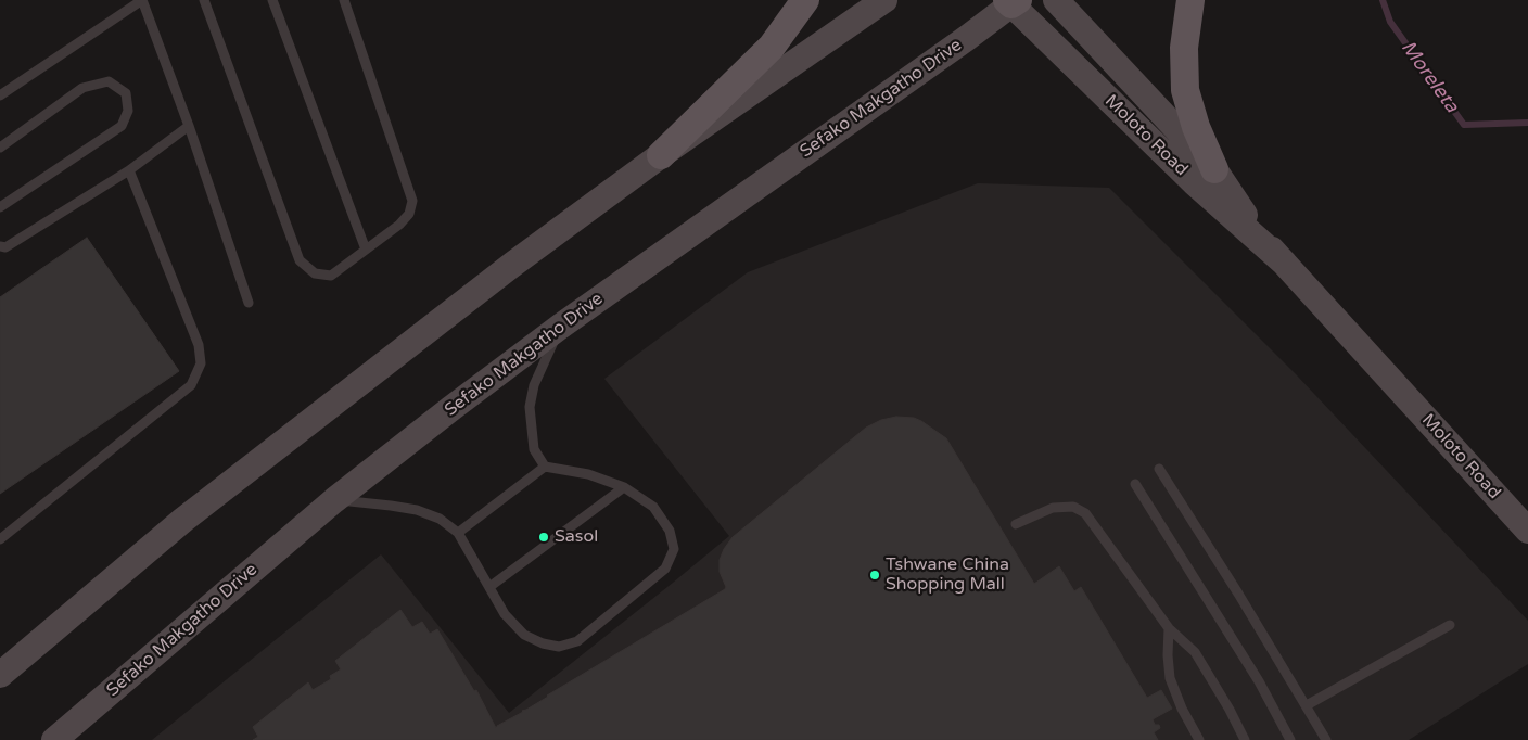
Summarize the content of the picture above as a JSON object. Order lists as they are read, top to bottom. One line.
{"streets":{"main road":["Sefako Makgatho Drive","Moloto Road"]},"crossings":[["Sefako Makgatho Drive","Moloto Road"]],"water":["Moreleta"],"places":["Sasol","Tshwane China Shopping Mall"]}
